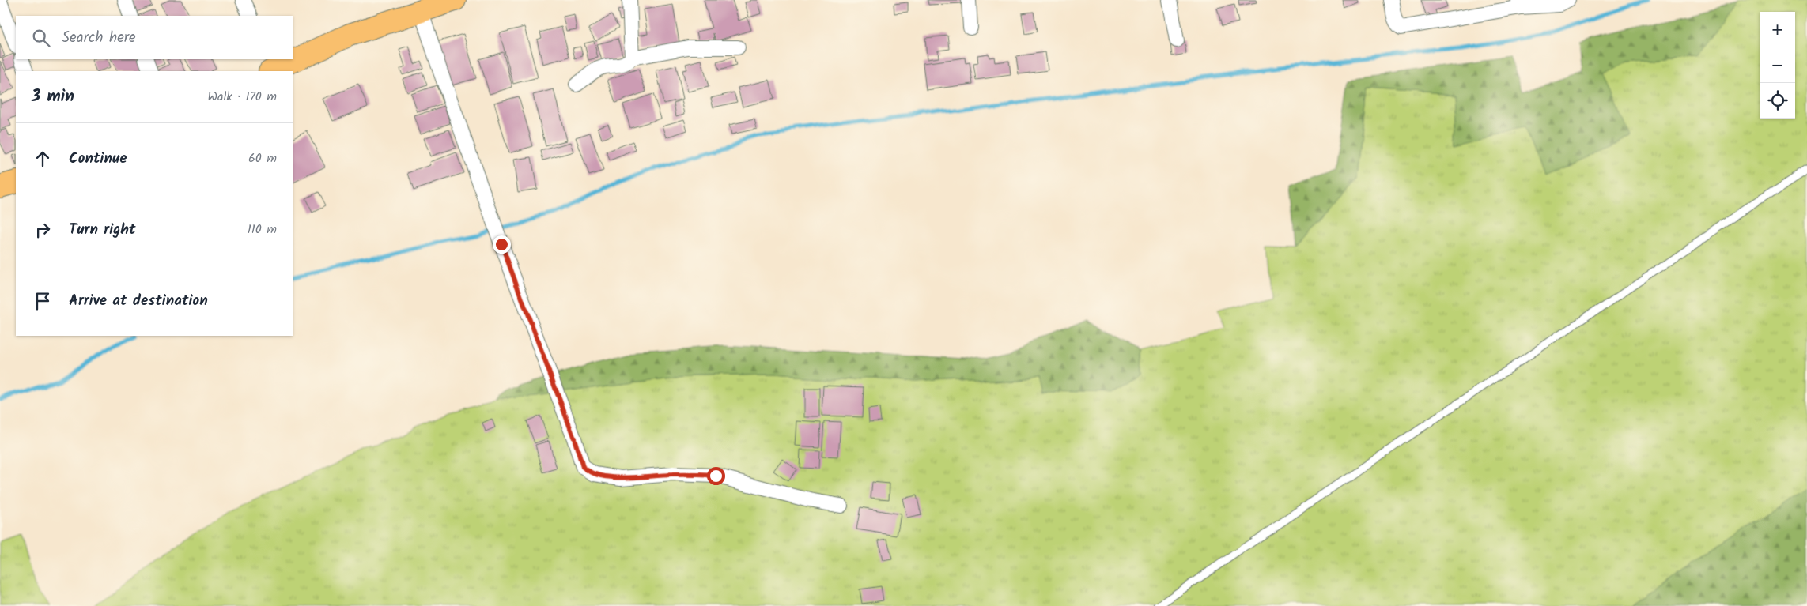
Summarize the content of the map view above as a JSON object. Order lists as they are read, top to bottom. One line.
{"page":{"map_buttons":["+","−"],"search":"Search here","heading":["3 min","Walk · 170 m"],"list":[["Continue","60 m"],["Turn right","110 m"],"Arrive at destination"]}}
